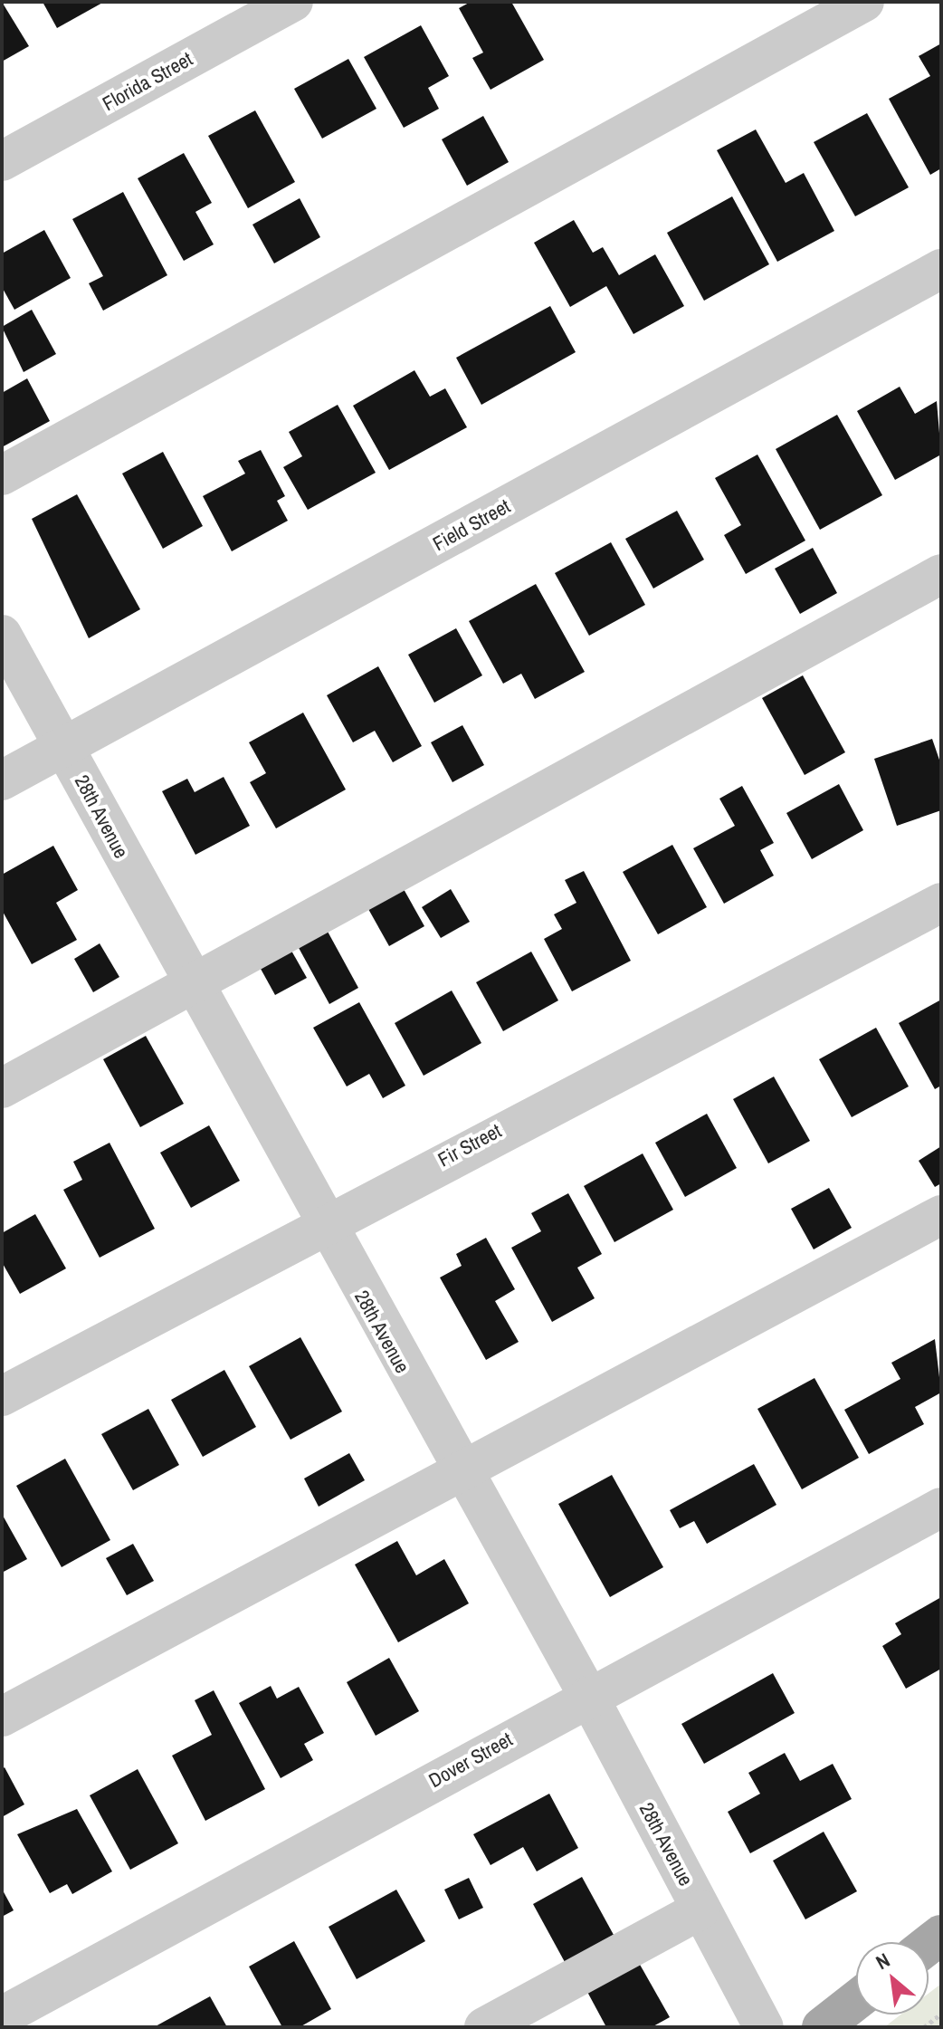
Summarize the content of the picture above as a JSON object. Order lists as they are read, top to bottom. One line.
{"streets":{"street":["Florida Street","Field Street","28th Avenue","Fir Street","Dover Street"]},"crossings":[["Field Street","28th Avenue"],["28th Avenue","Fir Street"],["28th Avenue","Dover Street"]],"north":"top left"}
